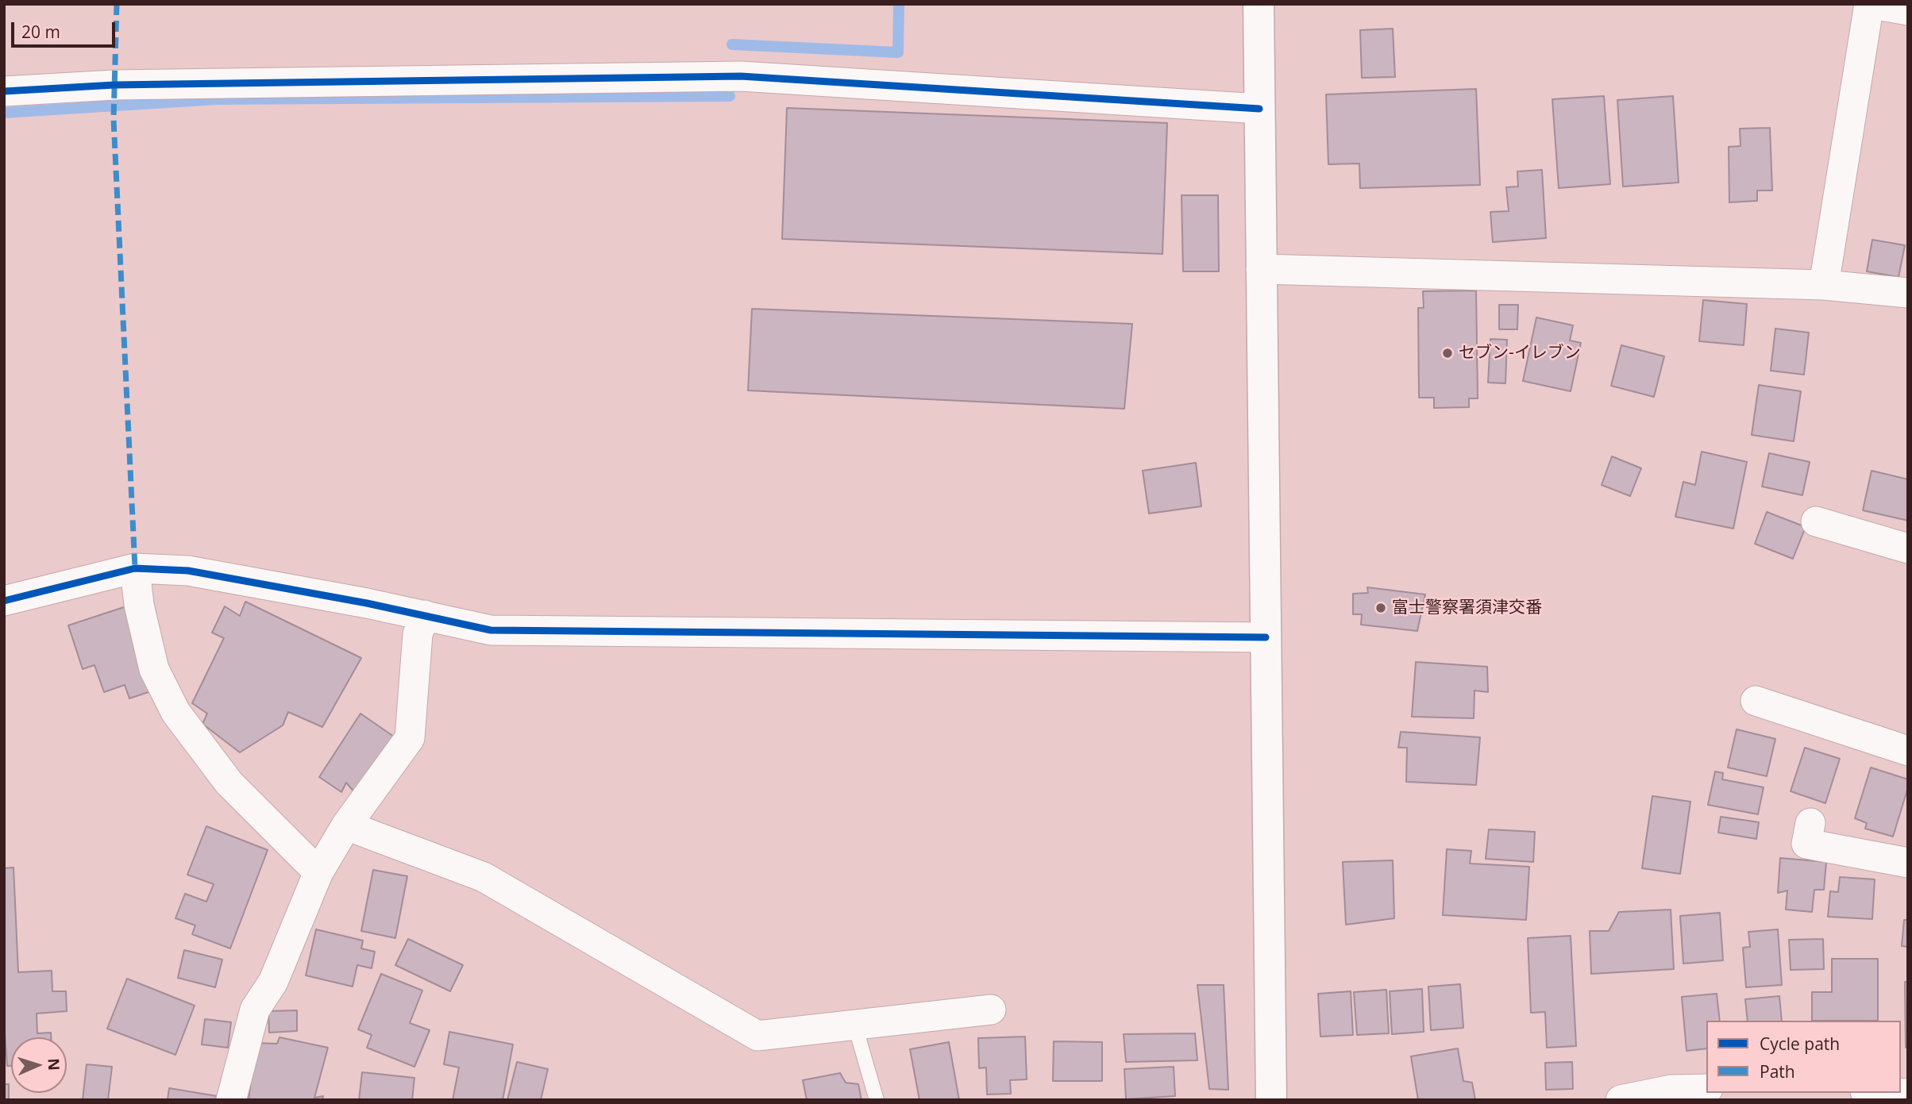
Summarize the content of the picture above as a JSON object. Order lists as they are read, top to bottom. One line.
{"places":["セブン-イレブン","富士警察署須津交番"],"legend":["Cycle path","Path"],"scale_bar":"20 m","north":"right"}
